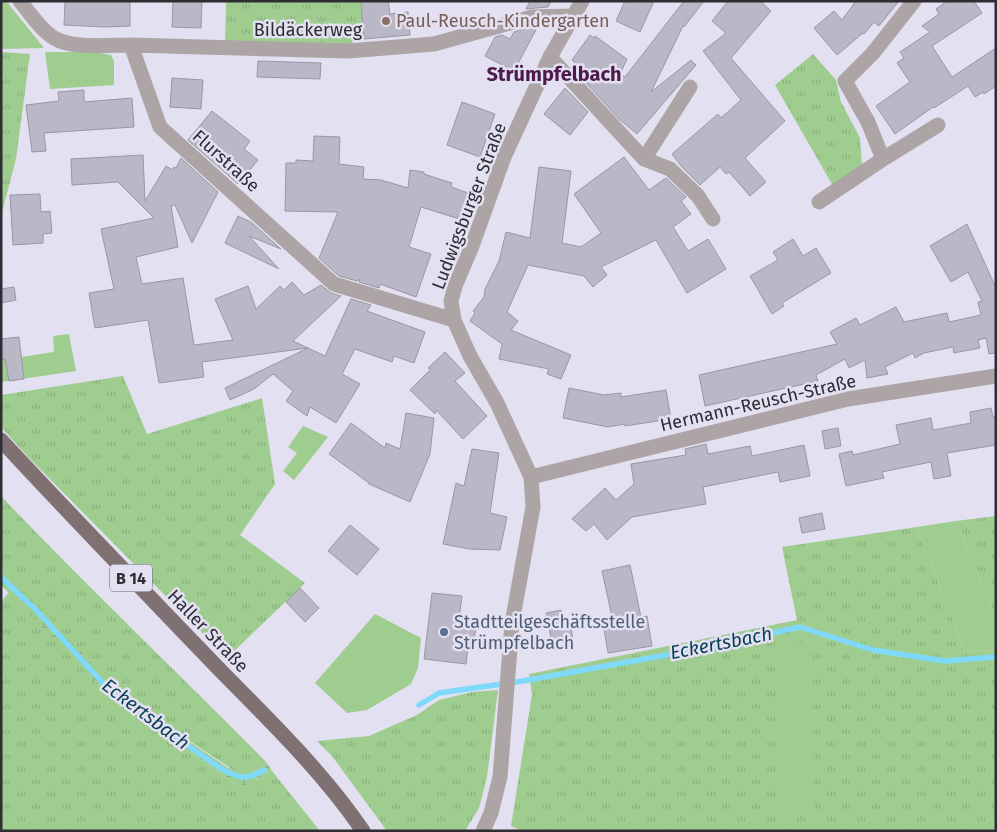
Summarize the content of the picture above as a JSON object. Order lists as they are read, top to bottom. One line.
{"streets":{"main road":["B 14","Haller Straße"],"street":["Bildäckerweg","Flurstraße","Ludwigsburger Straße","Hermann-Reusch-Straße"]},"crossings":[["Bildäckerweg","Flurstraße"],["Bildäckerweg","Ludwigsburger Straße"],["Flurstraße","Ludwigsburger Straße"],["Ludwigsburger Straße","Hermann-Reusch-Straße"]],"districts":["Strümpfelbach"],"water":["Eckertsbach"],"places":["Paul-Reusch-Kindergarten","Stadtteilgeschäftsstelle Strümpfelbach"]}
